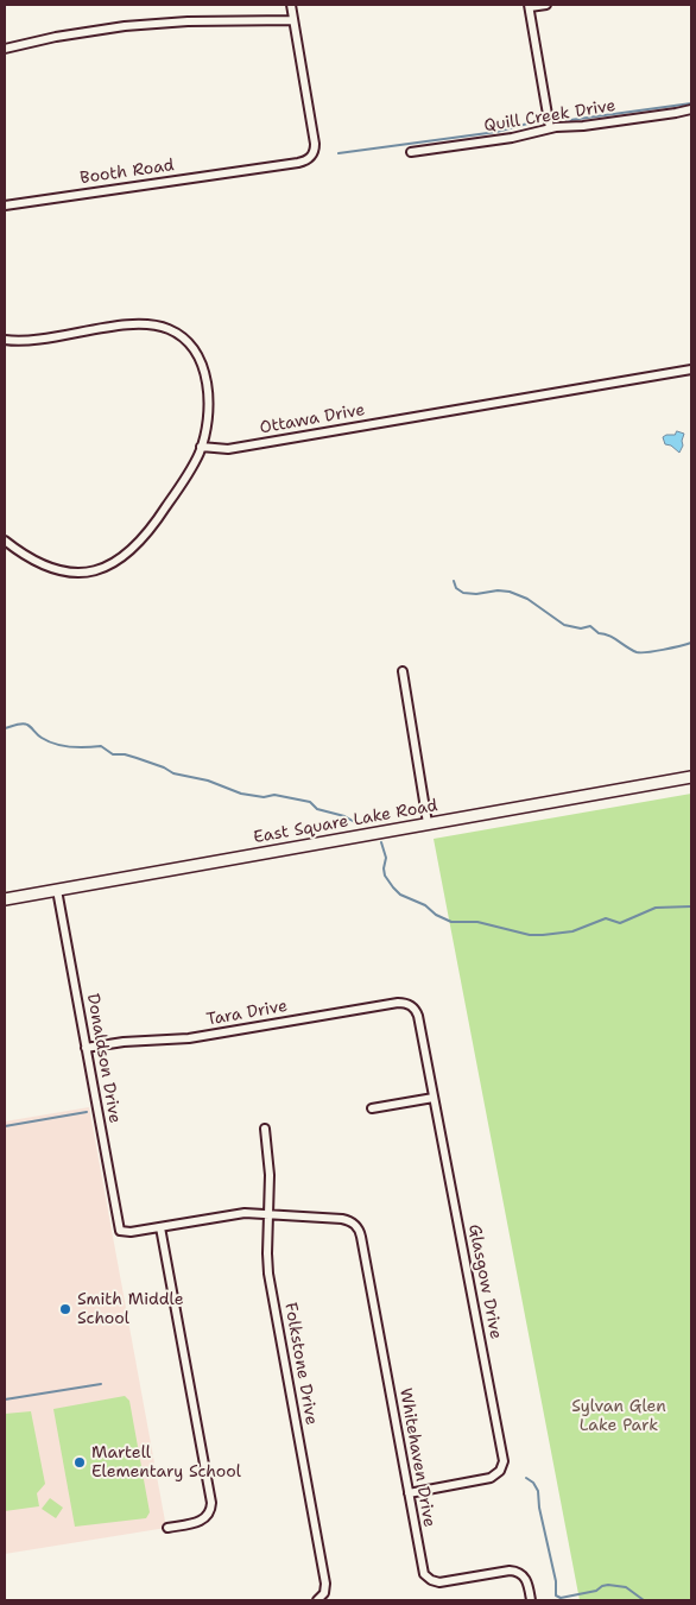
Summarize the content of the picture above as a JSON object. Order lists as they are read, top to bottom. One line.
{"streets":{"main road":["East Square Lake Road"],"street":["Quill Creek Drive","Booth Road","Ottawa Drive","Tara Drive","Donaldson Drive","Glasgow Drive","Folkstone Drive","Whitehaven Drive"]},"crossings":[["East Square Lake Road","Donaldson Drive"],["Tara Drive","Donaldson Drive"],["Tara Drive","Glasgow Drive"],["Glasgow Drive","Whitehaven Drive"],["Folkstone Drive","Whitehaven Drive"]],"parks":["Sylvan Glen Lake Park"],"places":["Smith Middle School","Martell Elementary School"]}
